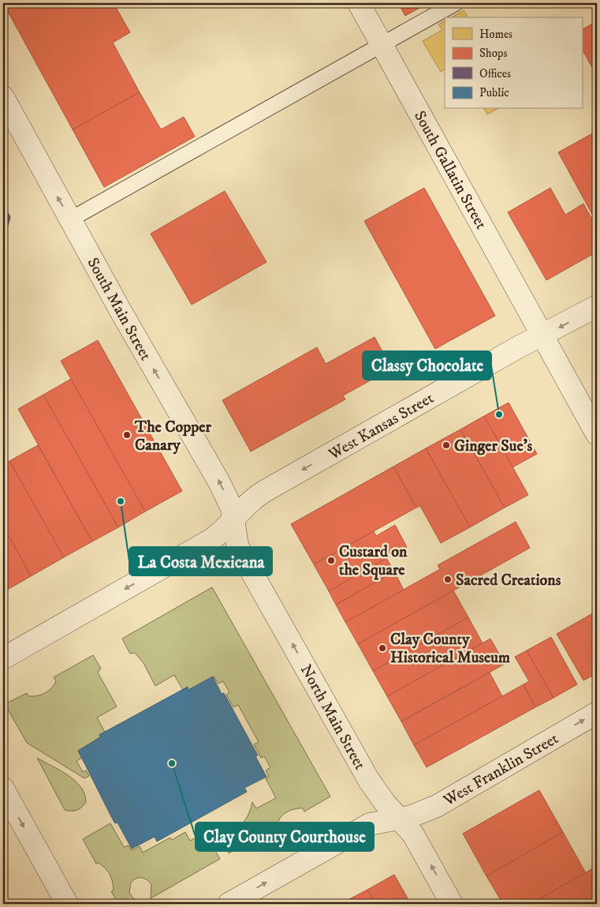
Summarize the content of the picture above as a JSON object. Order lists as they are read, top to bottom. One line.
{"streets":{"street":["South Gallatin Street","South Main Street","West Kansas Street","North Main Street","West Franklin Street"]},"crossings":[["South Gallatin Street","West Kansas Street"],["South Main Street","West Kansas Street"],["South Main Street","North Main Street"],["West Kansas Street","North Main Street"],["North Main Street","West Franklin Street"]],"one_way":["South Main Street","West Kansas Street","North Main Street","West Franklin Street"],"places":["Classy Chocolate","The Copper Canary","Ginger Sue's","La Costa Mexicana","Custard on the Square","Sacred Creations","Clay County Historical Museum","Clay County Courthouse"],"legend":["Homes","Shops","Offices","Public"]}
